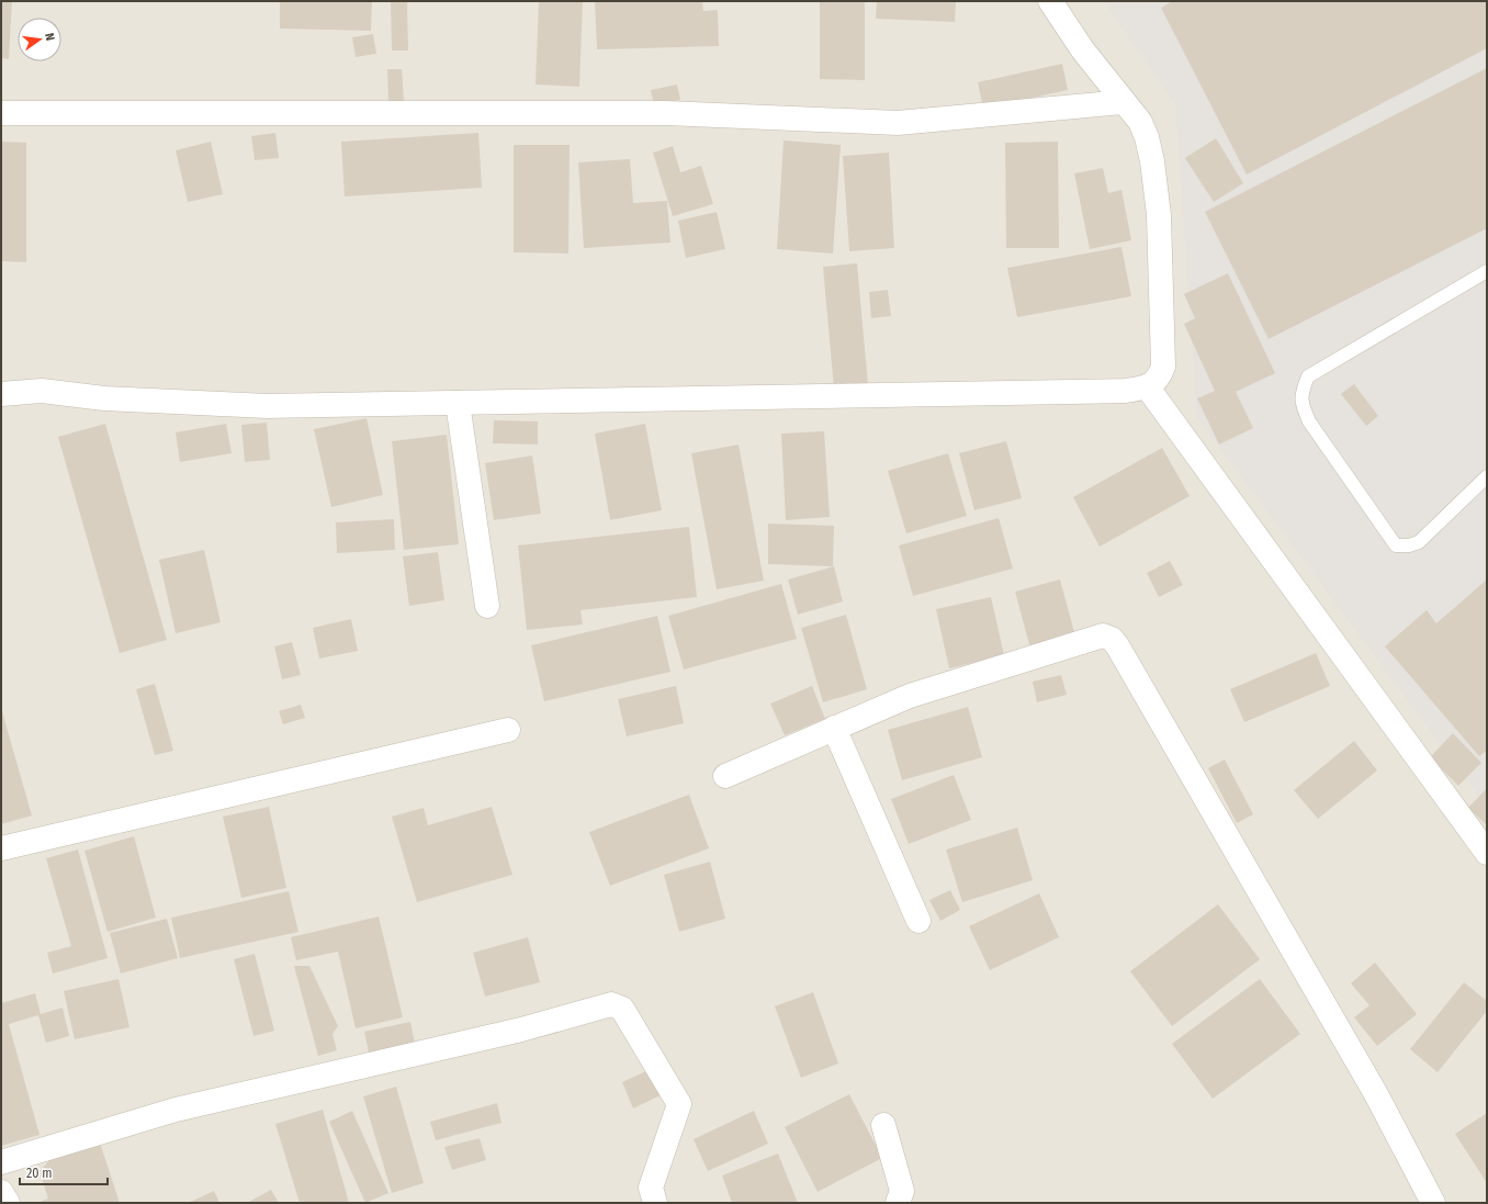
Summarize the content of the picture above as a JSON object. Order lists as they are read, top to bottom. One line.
{"scale_bar":"20 m","north":"right"}
